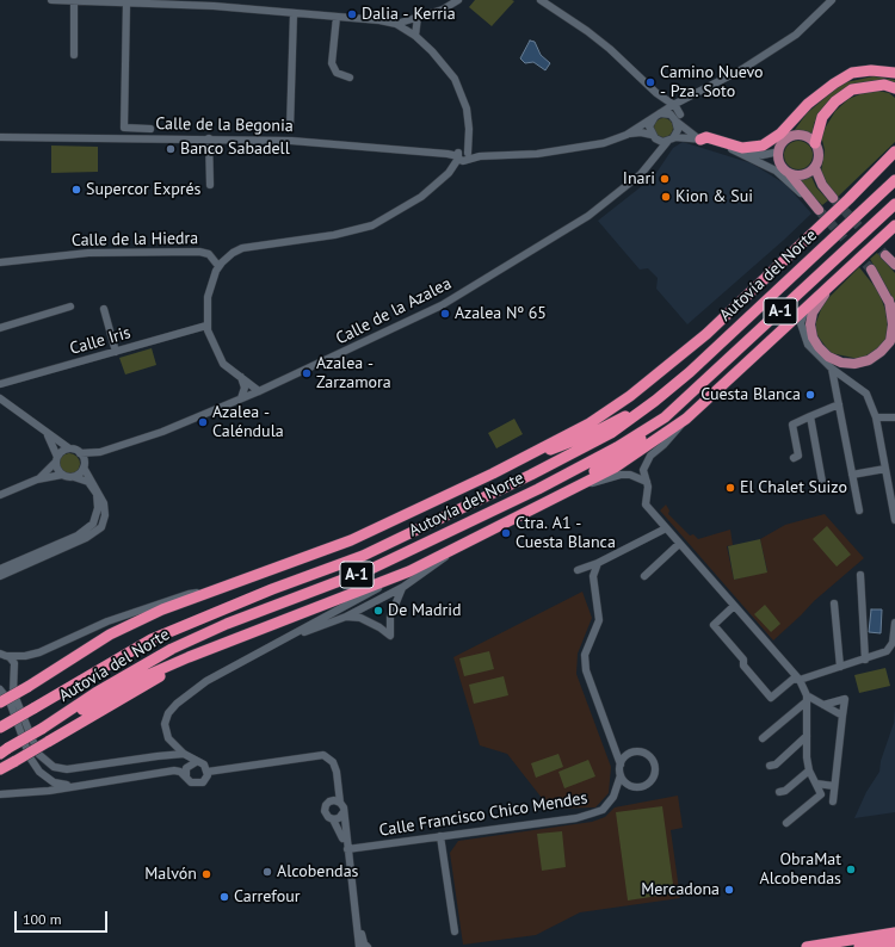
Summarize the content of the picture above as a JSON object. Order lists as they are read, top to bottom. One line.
{"streets":{"highway":["Autovía del Norte","A-1"],"street":["Calle de la Begonia","Calle de la Hiedra","Calle de la Azalea","Calle Iris","Calle Francisco Chico Mendes"]},"places":["Dalia - Kerria","Camino Nuevo - Pza. Soto","Banco Sabadell","Inari","Supercor Exprés","Kion & Sui","Azalea Nº 65","Azalea - Zarzamora","Cuesta Blanca","Azalea - Caléndula","El Chalet Suizo","Ctra. A1 - Cuesta Blanca","De Madrid","ObraMat Alcobendas","Alcobendas","Malvón","Mercadona","Carrefour"],"scale_bar":"100 m"}
